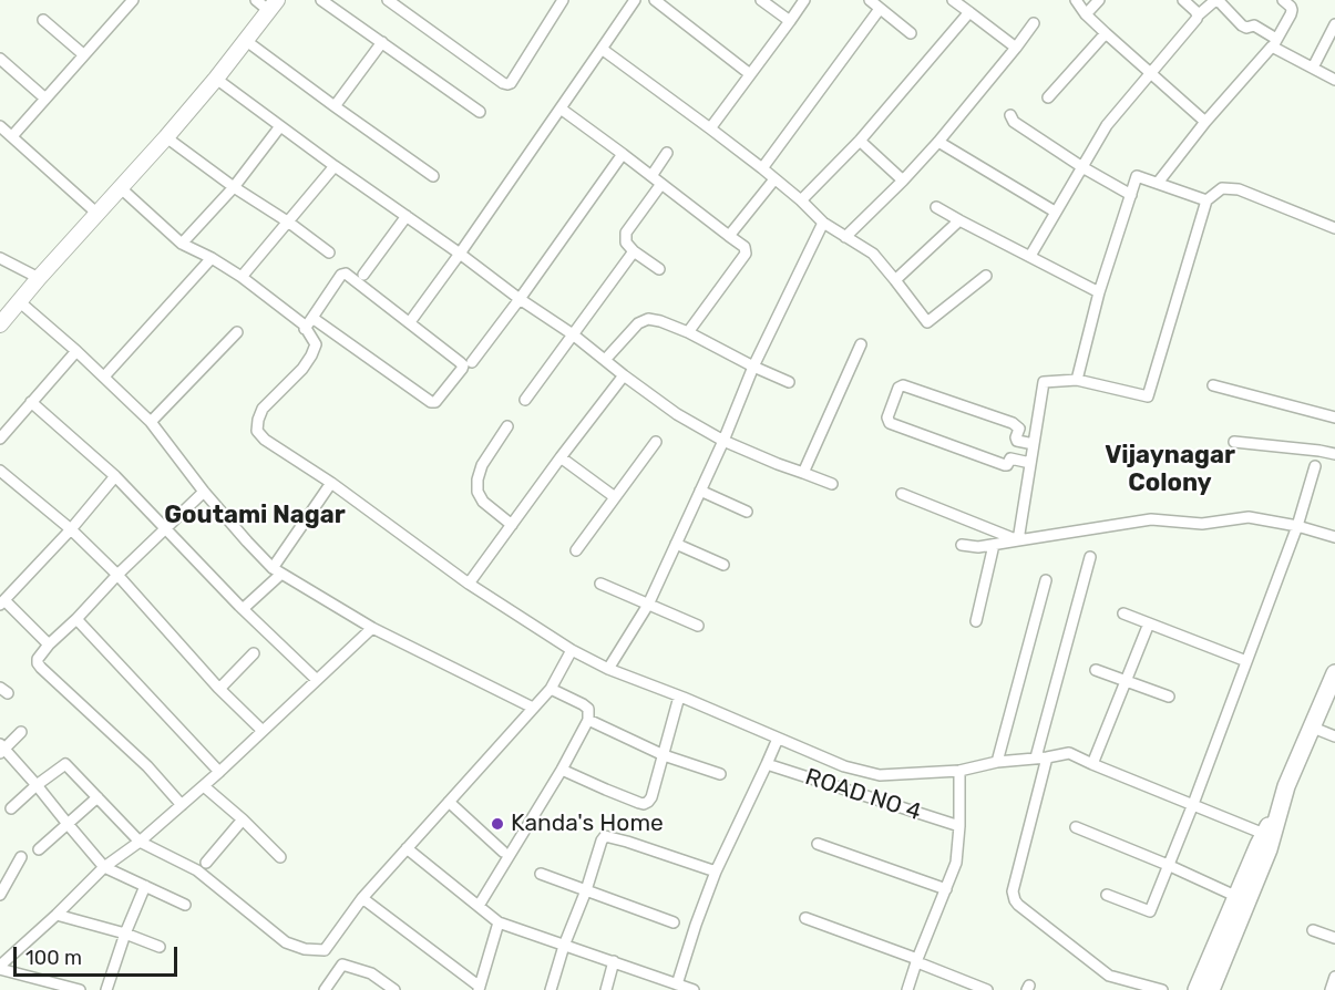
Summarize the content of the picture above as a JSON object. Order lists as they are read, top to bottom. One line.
{"streets":{"street":["ROAD NO 4"]},"districts":["Vijaynagar Colony","Goutami Nagar"],"places":["Kanda's Home"],"scale_bar":"100 m"}
